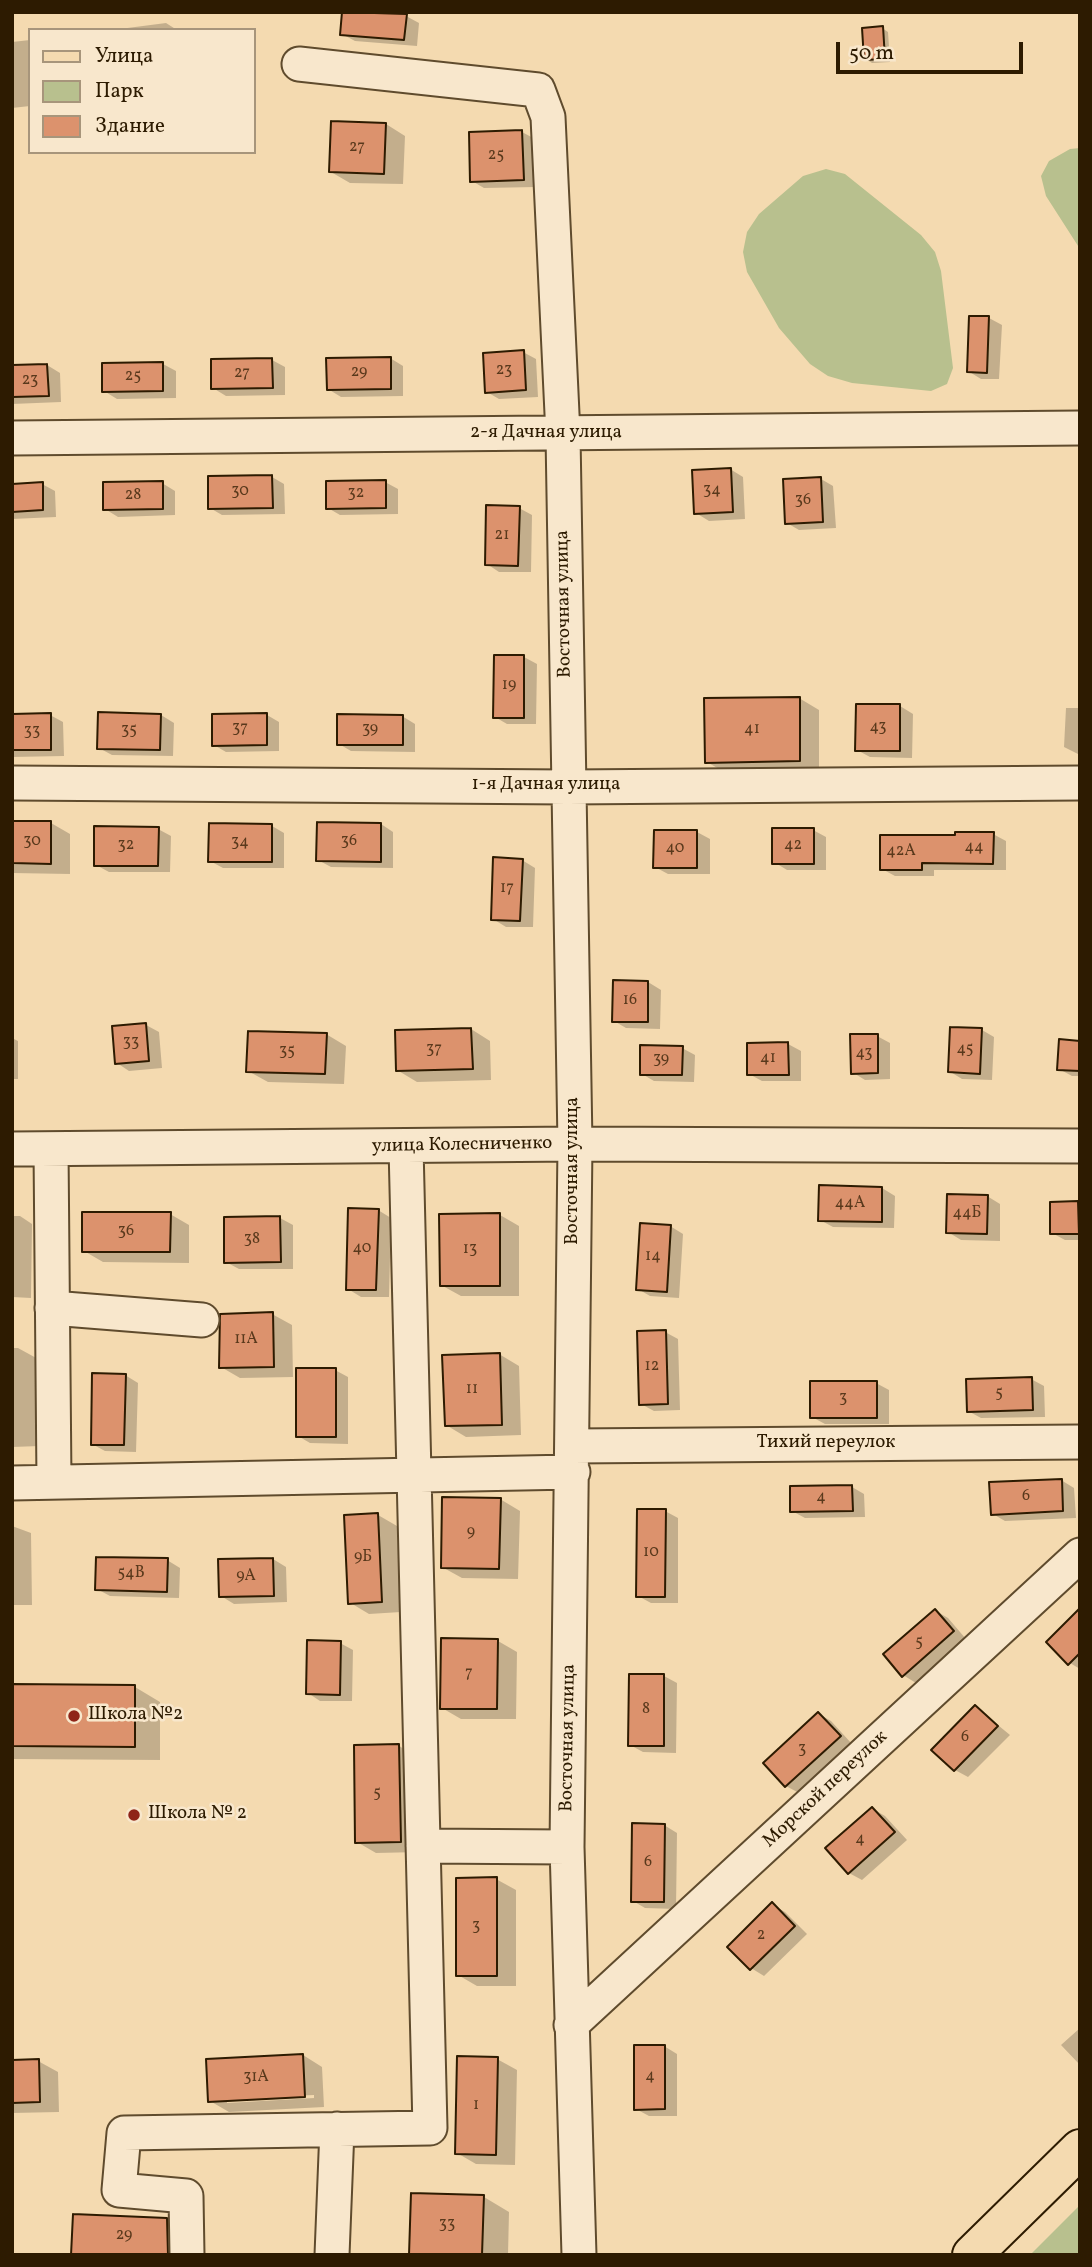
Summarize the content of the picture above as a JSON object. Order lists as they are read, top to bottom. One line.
{"streets":{"street":["2-я Дачная улица","Восточная улица","1-я Дачная улица","улица Колесниченко","Тихий переулок","Морской переулок"]},"crossings":[["2-я Дачная улица","Восточная улица"],["Восточная улица","1-я Дачная улица"],["Восточная улица","улица Колесниченко"],["Восточная улица","Тихий переулок"],["Восточная улица","Морской переулок"]],"places":["Школа №2","Школа № 2"],"house_numbers":["27","25","23","29","27","25","23","34","30","32","28","36","21","19","43","37","39","41","35","33","30","36","34","32","42","44","40","42А","17","16","33","37","45","35","43","41","39","44А","44Б","36","38","40","13","14","11А","12","11","5","3","6","4","9","10","9Б","54В","9А","5","7","8","6","3","5","4","6","3","2","4","31А","1","33","29"],"legend":["Улица","Парк","Здание"],"scale_bar":"50 m"}
